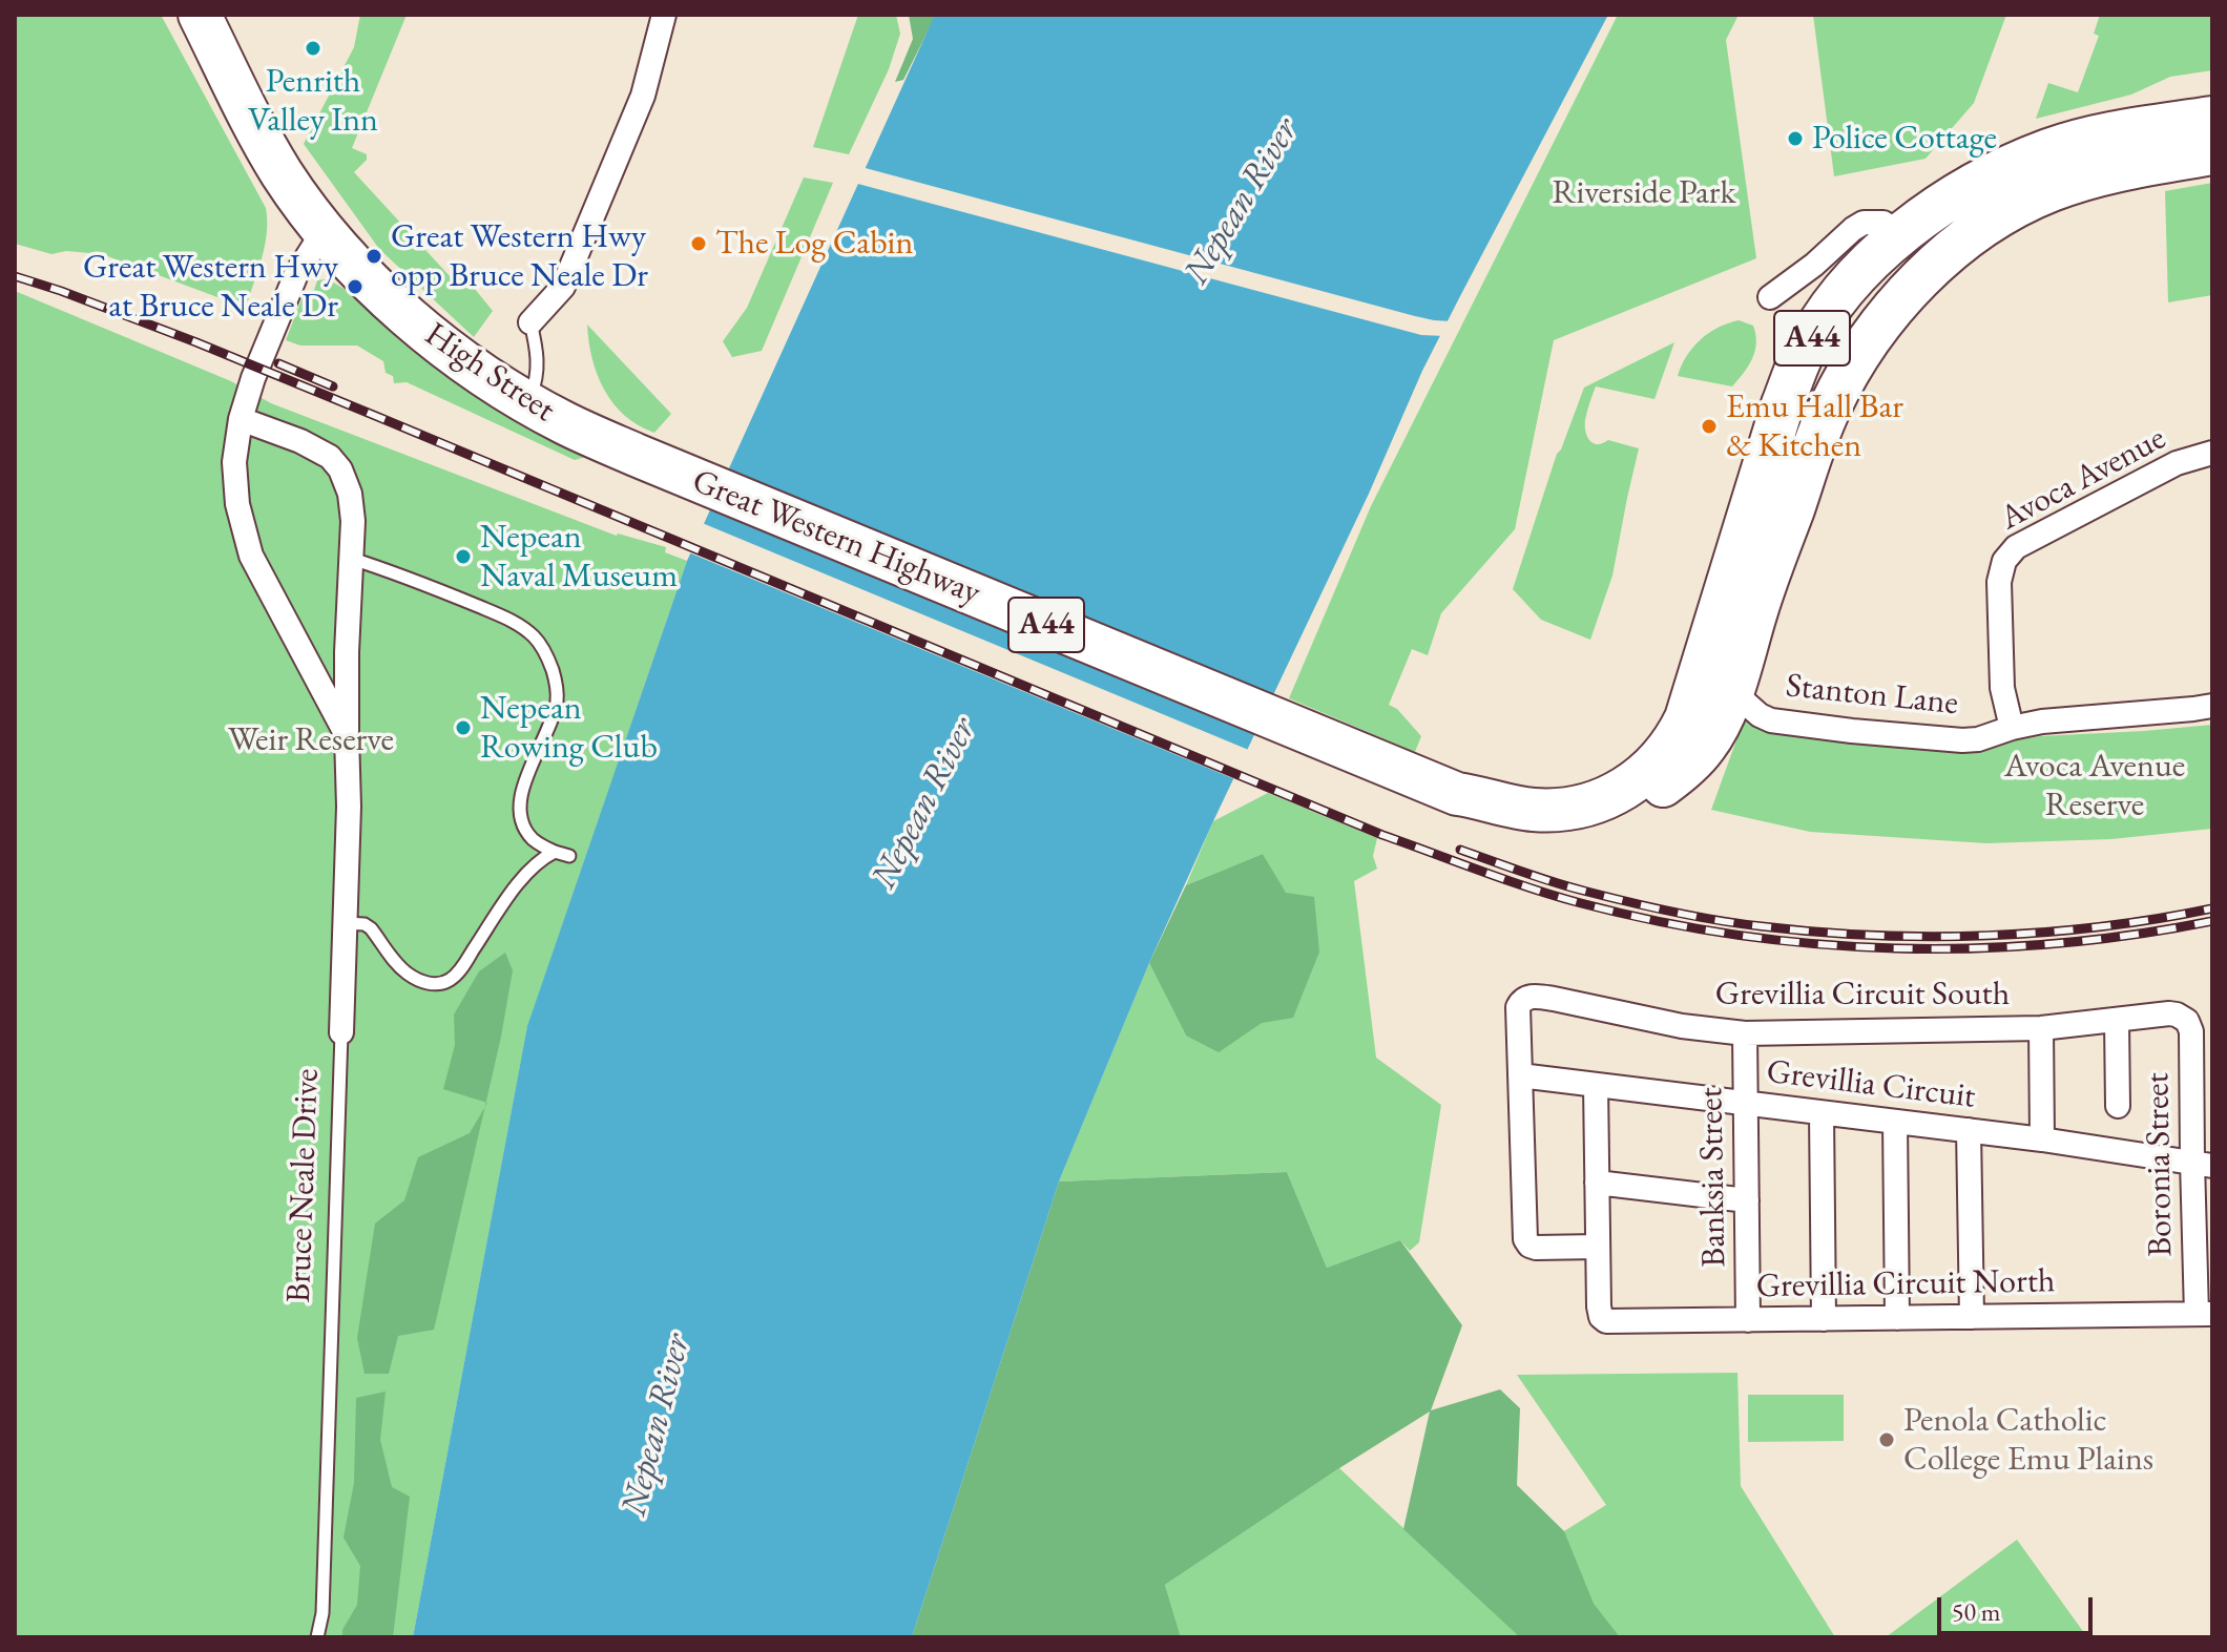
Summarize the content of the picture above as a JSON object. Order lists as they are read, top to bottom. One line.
{"streets":{"highway":["A44","High Street","Great Western Highway"],"street":["Avoca Avenue","Stanton Lane","Grevillia Circuit South","Grevillia Circuit","Boronia Street","Banksia Street","Bruce Neale Drive","Grevillia Circuit North"]},"crossings":[["High Street","Great Western Highway"],["High Street","Bruce Neale Drive"],["Avoca Avenue","Stanton Lane"],["Great Western Highway","Stanton Lane"],["Grevillia Circuit South","Grevillia Circuit"],["Grevillia Circuit South","Boronia Street"],["Grevillia Circuit South","Banksia Street"],["Grevillia Circuit","Boronia Street"],["Grevillia Circuit","Banksia Street"],["Boronia Street","Grevillia Circuit North"],["Banksia Street","Grevillia Circuit North"]],"water":["Nepean River"],"parks":["Riverside Park","Weir Reserve","Avoca Avenue Reserve"],"places":["Penrith Valley Inn","Police Cottage","The Log Cabin","Great Western Hwy opp Bruce Neale Dr","Great Western Hwy at Bruce Neale Dr","Emu Hall Bar & Kitchen","Nepean Naval Museum","Nepean Rowing Club","Penola Catholic College Emu Plains"],"scale_bar":"50 m"}
